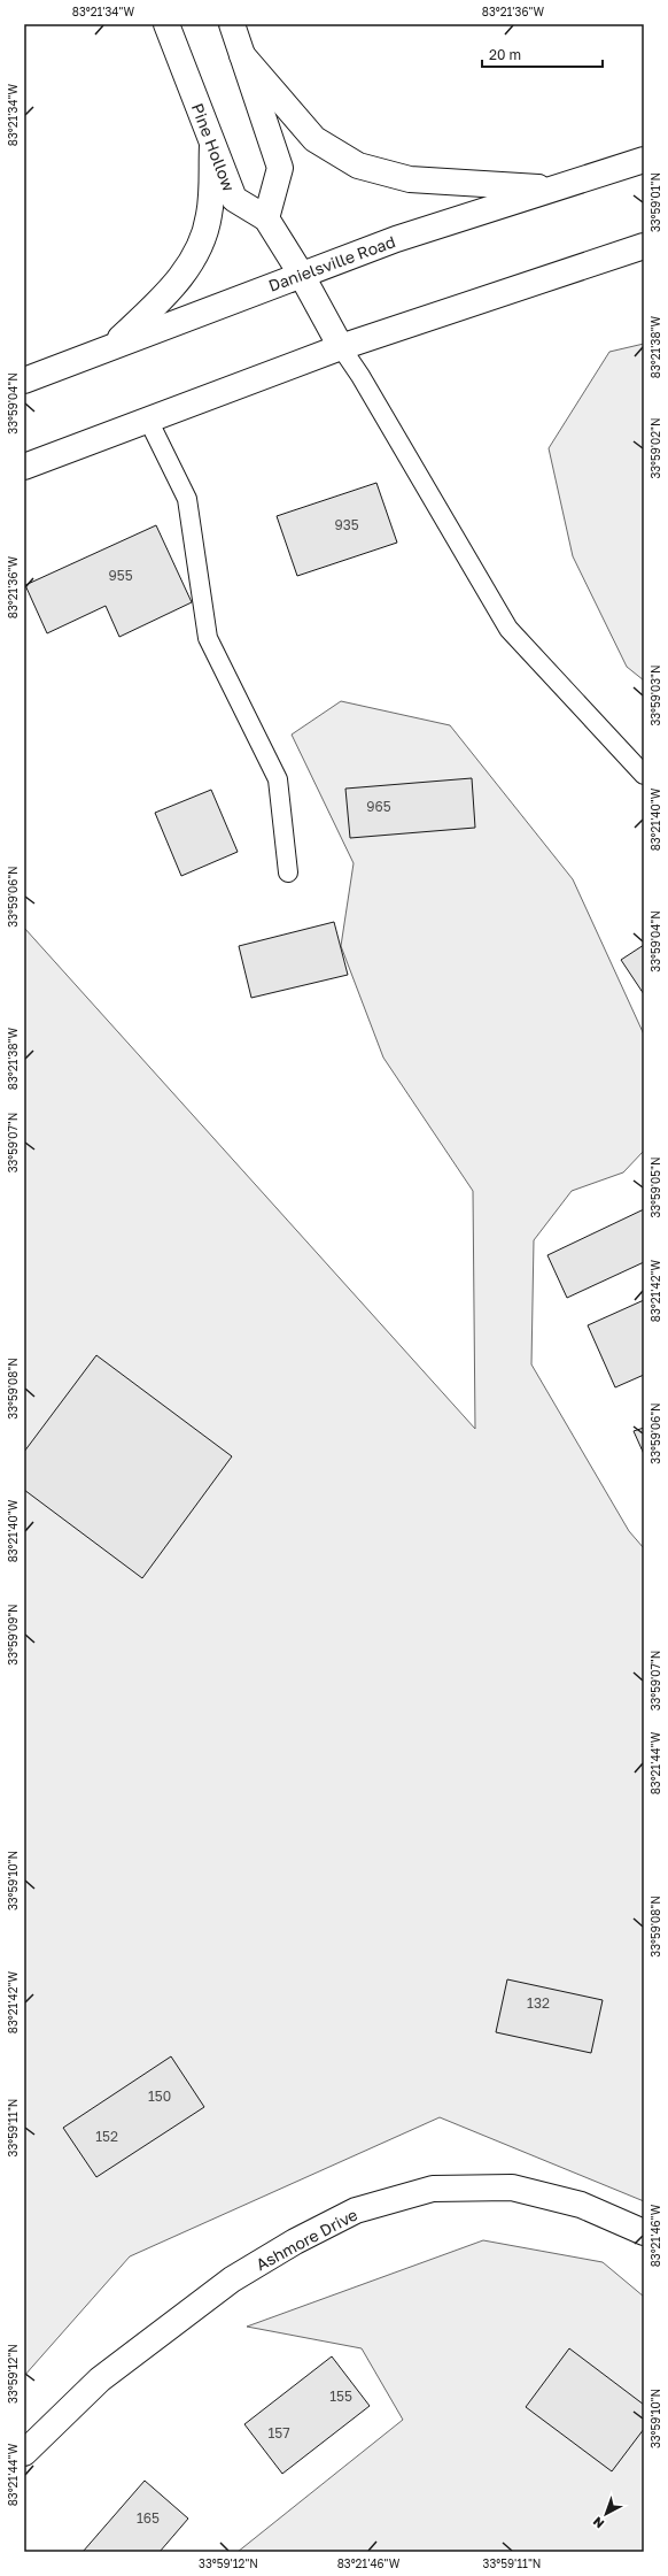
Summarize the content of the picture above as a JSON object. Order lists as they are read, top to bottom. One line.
{"streets":{"main road":["Pine Hollow","Danielsville Road","Ashmore Drive"]},"house_numbers":["935","955","965","132","150","152","155","157","165"],"scale_bar":"20 m","north":"bottom left","coordinates":["83°21'34\"W","83°21'36\"W","33°59'01\"N","83°21'38\"W","33°59'04\"N","33°59'02\"N","33°59'03\"N","83°21'40\"W","33°59'06\"N","33°59'07\"N","33°59'05\"N","83°21'42\"W","33°59'08\"N","33°59'09\"N","83°21'44\"W","33°59'10\"N","33°59'11\"N","83°21'46\"W","33°59'12\"N"]}
